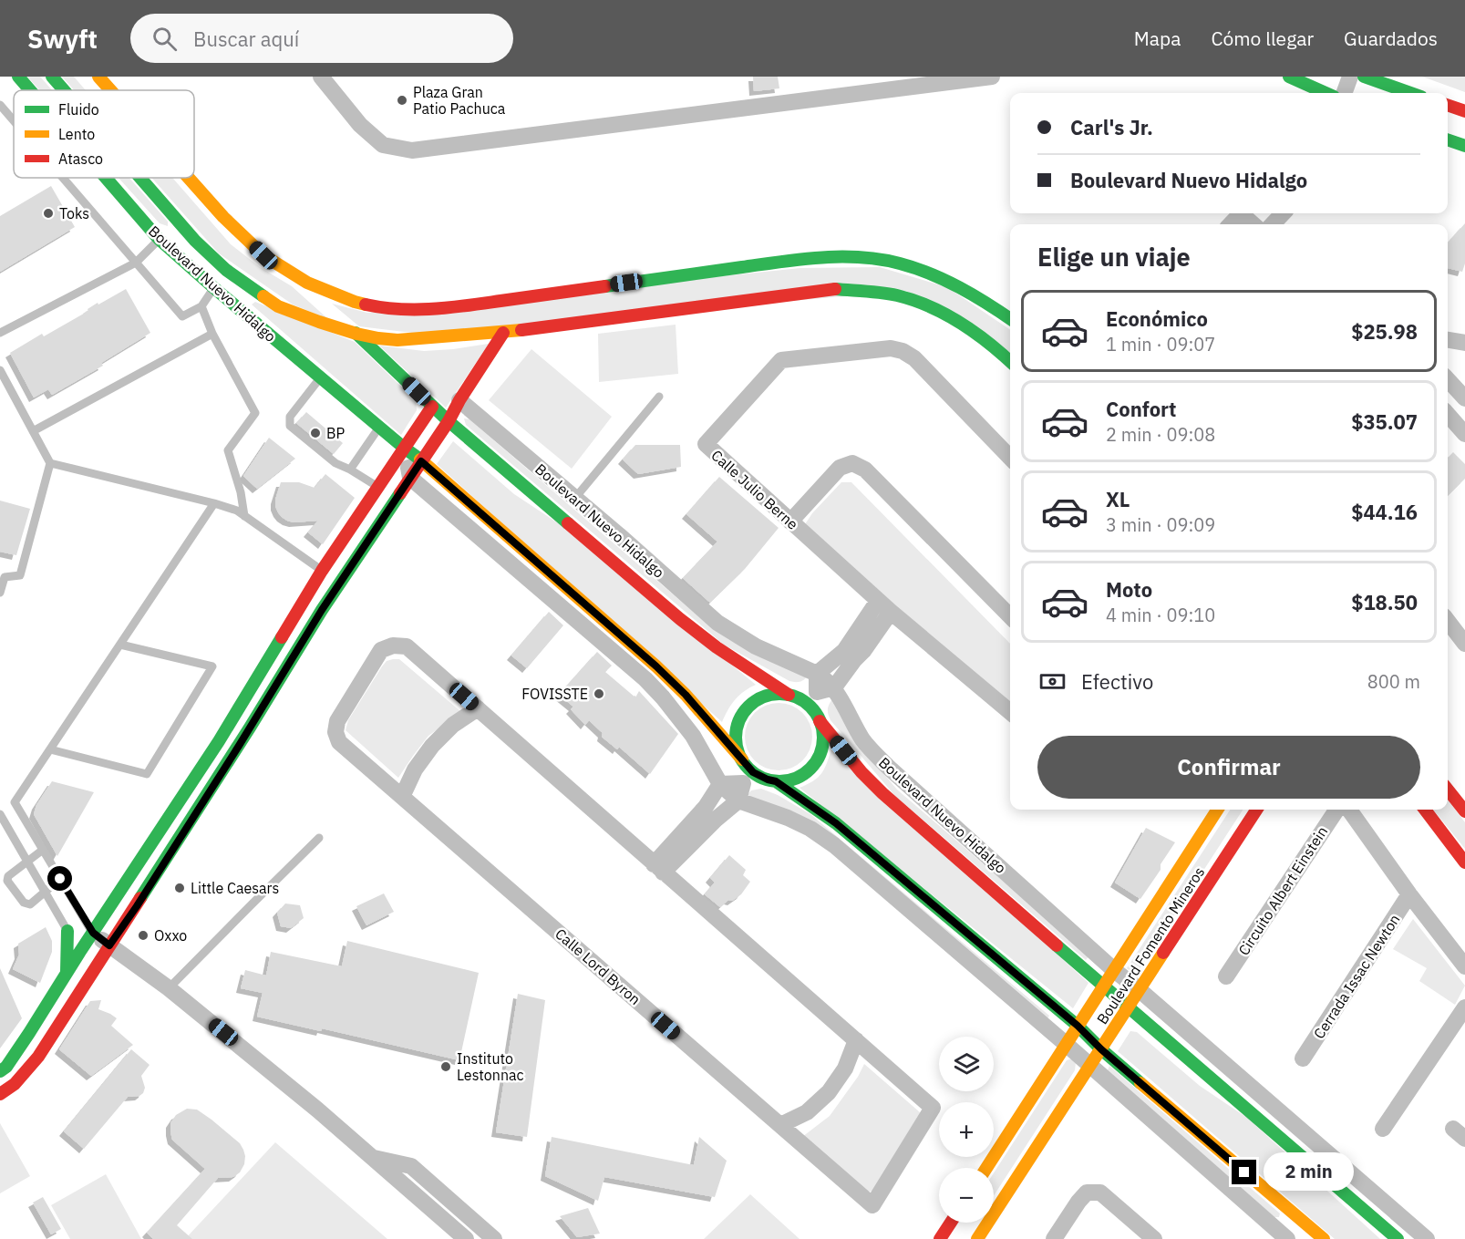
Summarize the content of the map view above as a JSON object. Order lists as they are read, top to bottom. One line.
{"streets":{"street":["Boulevard Nuevo Hidalgo","Calle Julio Berne","Circuito Albert Einstein","Boulevard Fomento Mineros","Calle Lord Byron","Cerrada Issac Newton"]},"crossings":[["Boulevard Nuevo Hidalgo","Boulevard Fomento Mineros"]],"places":["Plaza Gran Patio Pachuca","Toks","BP","FOVISSTE","Little Caesars","Oxxo","Instituto Lestonnac"],"legend":["Fluido","Lento","Atasco"],"page":{"header":"Swyft","search":"Buscar aquí","nav":["Mapa","Cómo llegar","Guardados"],"banner":["Carl's Jr.","Boulevard Nuevo Hidalgo"],"heading":"Elige un viaje","list":[{"name":"Económico","note":"1 min · 09:07","value":"$25.98"},{"name":"Confort","note":"2 min · 09:08","value":"$35.07"},{"name":"XL","note":"3 min · 09:09","value":"$44.16"},{"name":"Moto","note":"4 min · 09:10","value":"$18.50"}],"pay":["Efectivo","800 m"],"buttons":"Confirmar","map_buttons":["+","−"],"bubble":"2 min"}}
